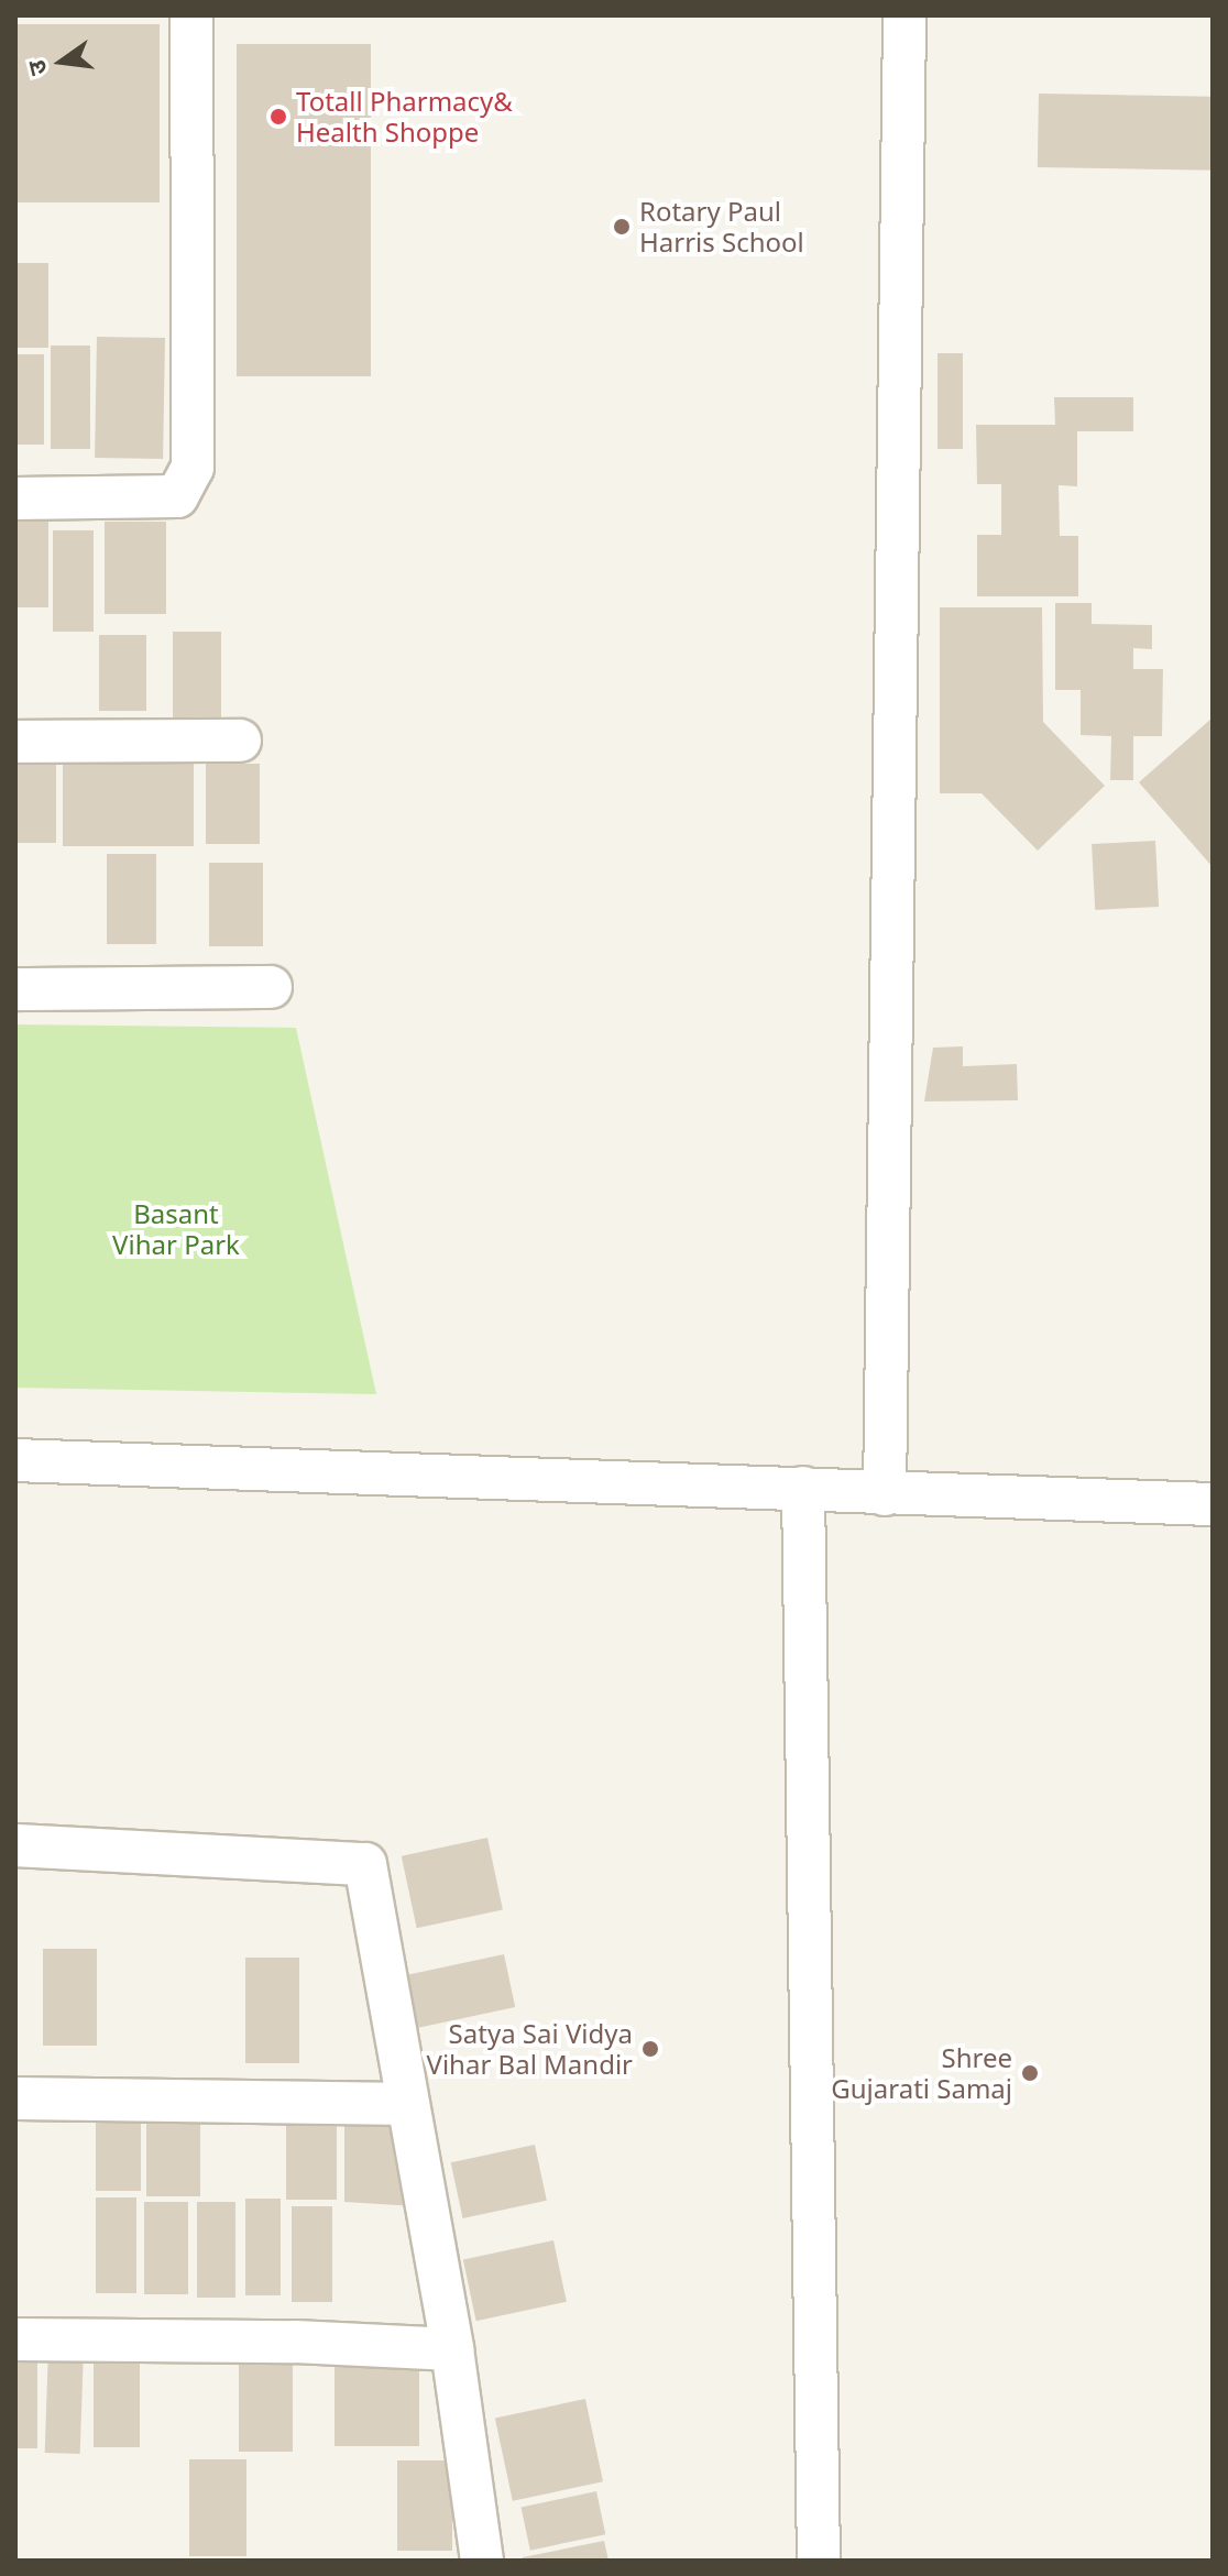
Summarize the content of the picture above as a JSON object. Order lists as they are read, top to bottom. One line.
{"parks":["Basant Vihar Park"],"places":["Totall Pharmacy& Health Shoppe","Rotary Paul Harris School","Satya Sai Vidya Vihar Bal Mandir","Shree Gujarati Samaj"],"north":"left"}
